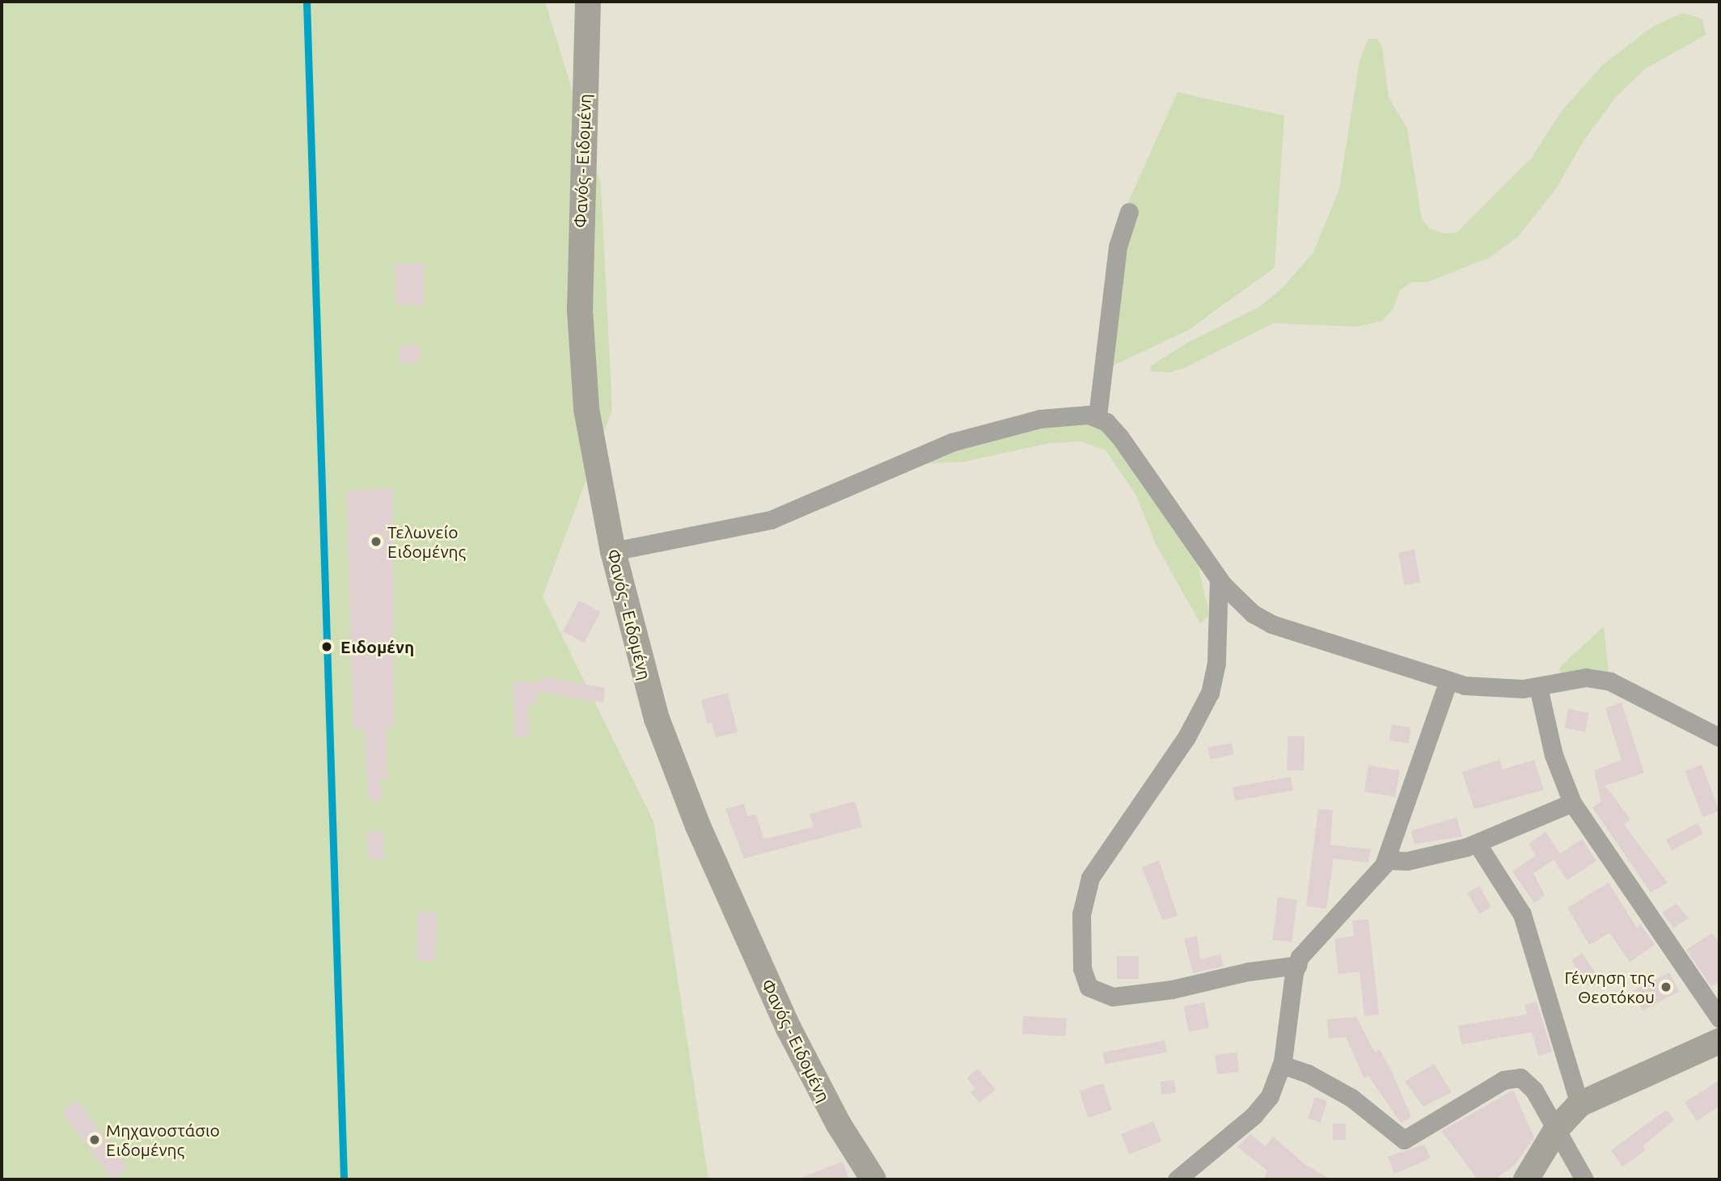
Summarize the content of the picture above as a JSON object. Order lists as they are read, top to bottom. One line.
{"streets":{"street":["Φανός - Ειδομένη"]},"places":["Τελωνείο Ειδομένης","Ειδομένη","Γέννηση της Θεοτόκου","Μηχανοστάσιο Ειδομένης"]}
